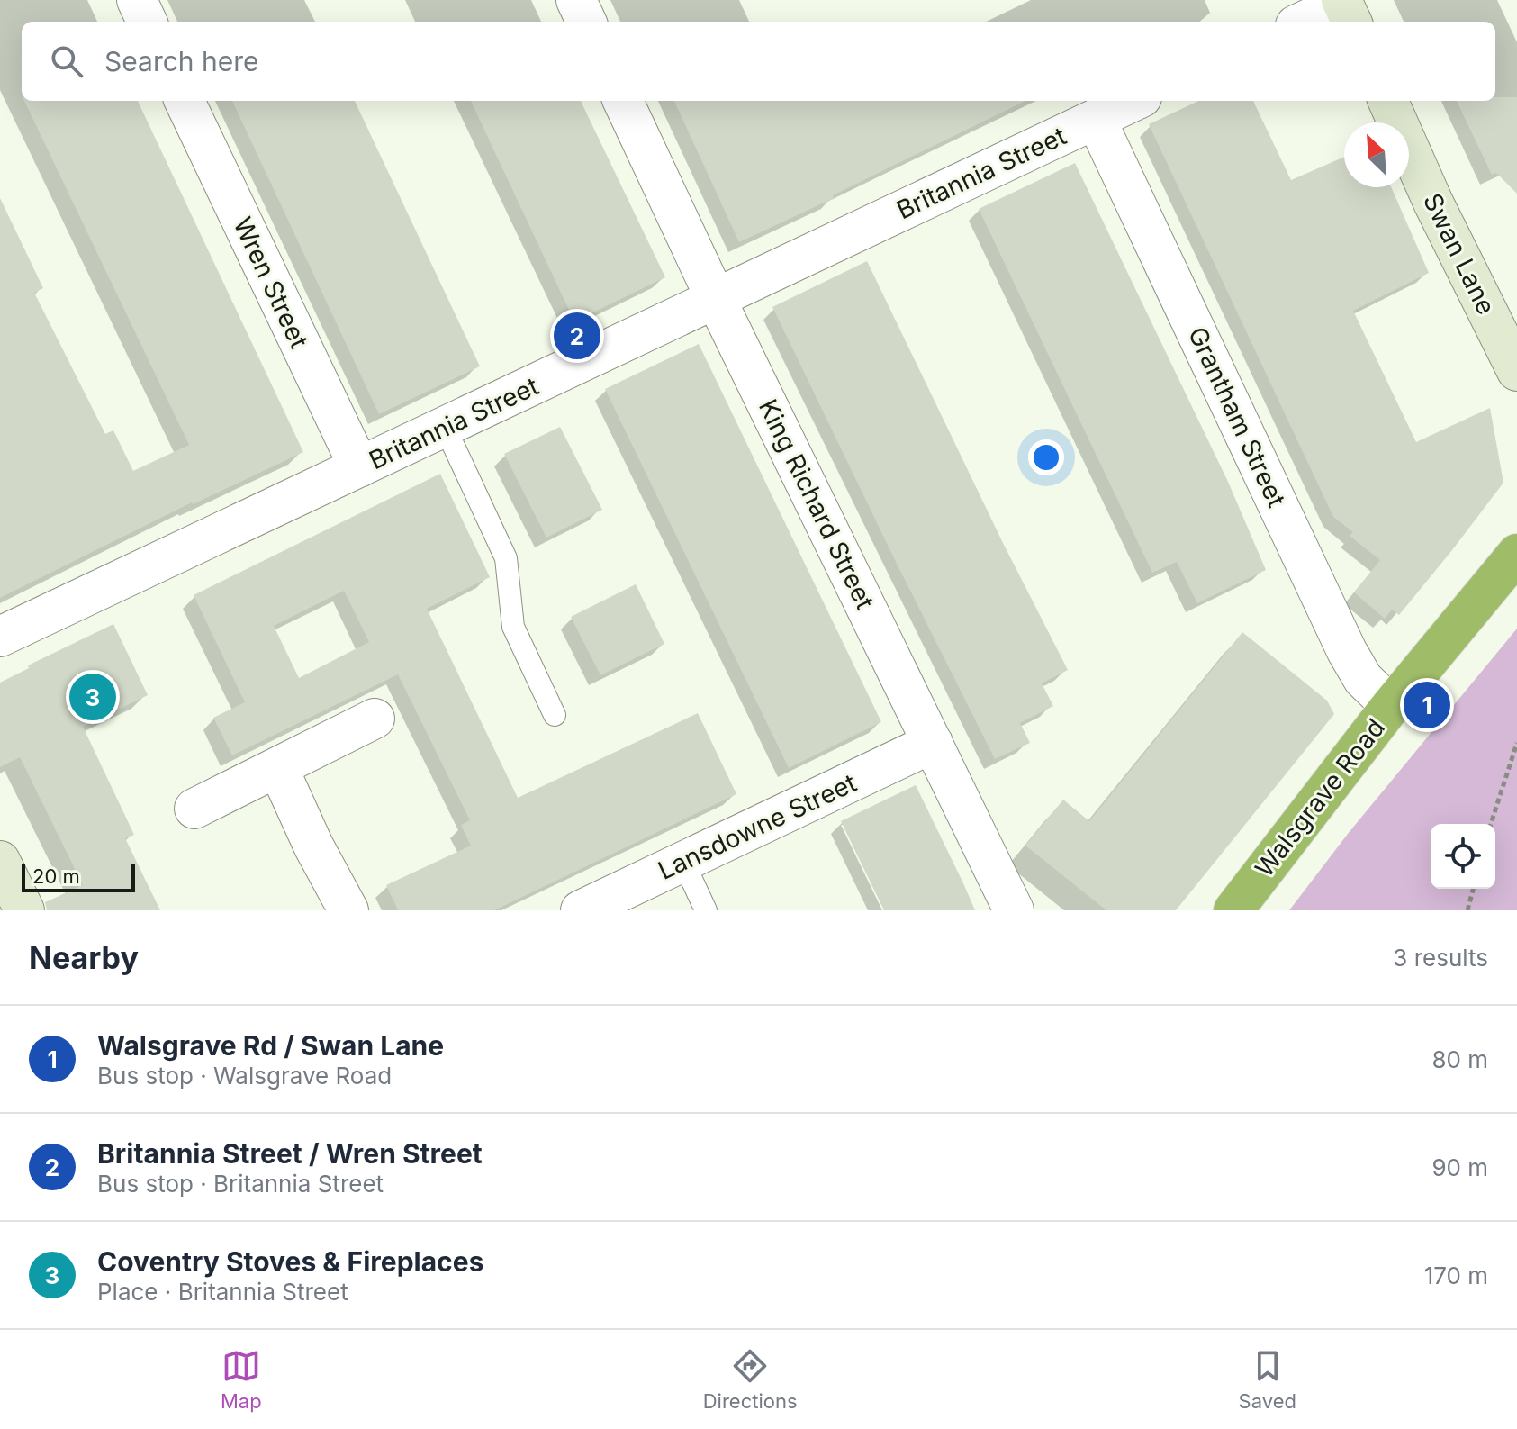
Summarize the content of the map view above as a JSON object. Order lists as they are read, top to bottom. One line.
{"streets":{"highway":["Walsgrave Road"],"main road":["Swan Lane"],"street":["Britannia Street","Wren Street","Grantham Street","King Richard Street","Lansdowne Street"]},"crossings":[["Britannia Street","Wren Street"],["Britannia Street","Grantham Street"],["Britannia Street","King Richard Street"],["Grantham Street","Walsgrave Road"],["King Richard Street","Lansdowne Street"]],"scale_bar":"20 m","north":"top left","page":{"search":"Search here","pins":["2","3","1"],"scale":"20 m","heading":["Nearby","3 results"],"list":[{"mark":"1","name":"Walsgrave Rd / Swan Lane","note":"Bus stop · Walsgrave Road","value":"80 m"},{"mark":"2","name":"Britannia Street / Wren Street","note":"Bus stop · Britannia Street","value":"90 m"},{"mark":"3","name":"Coventry Stoves & Fireplaces","note":"Place · Britannia Street","value":"170 m"}],"nav":["Map","Directions","Saved"]}}
